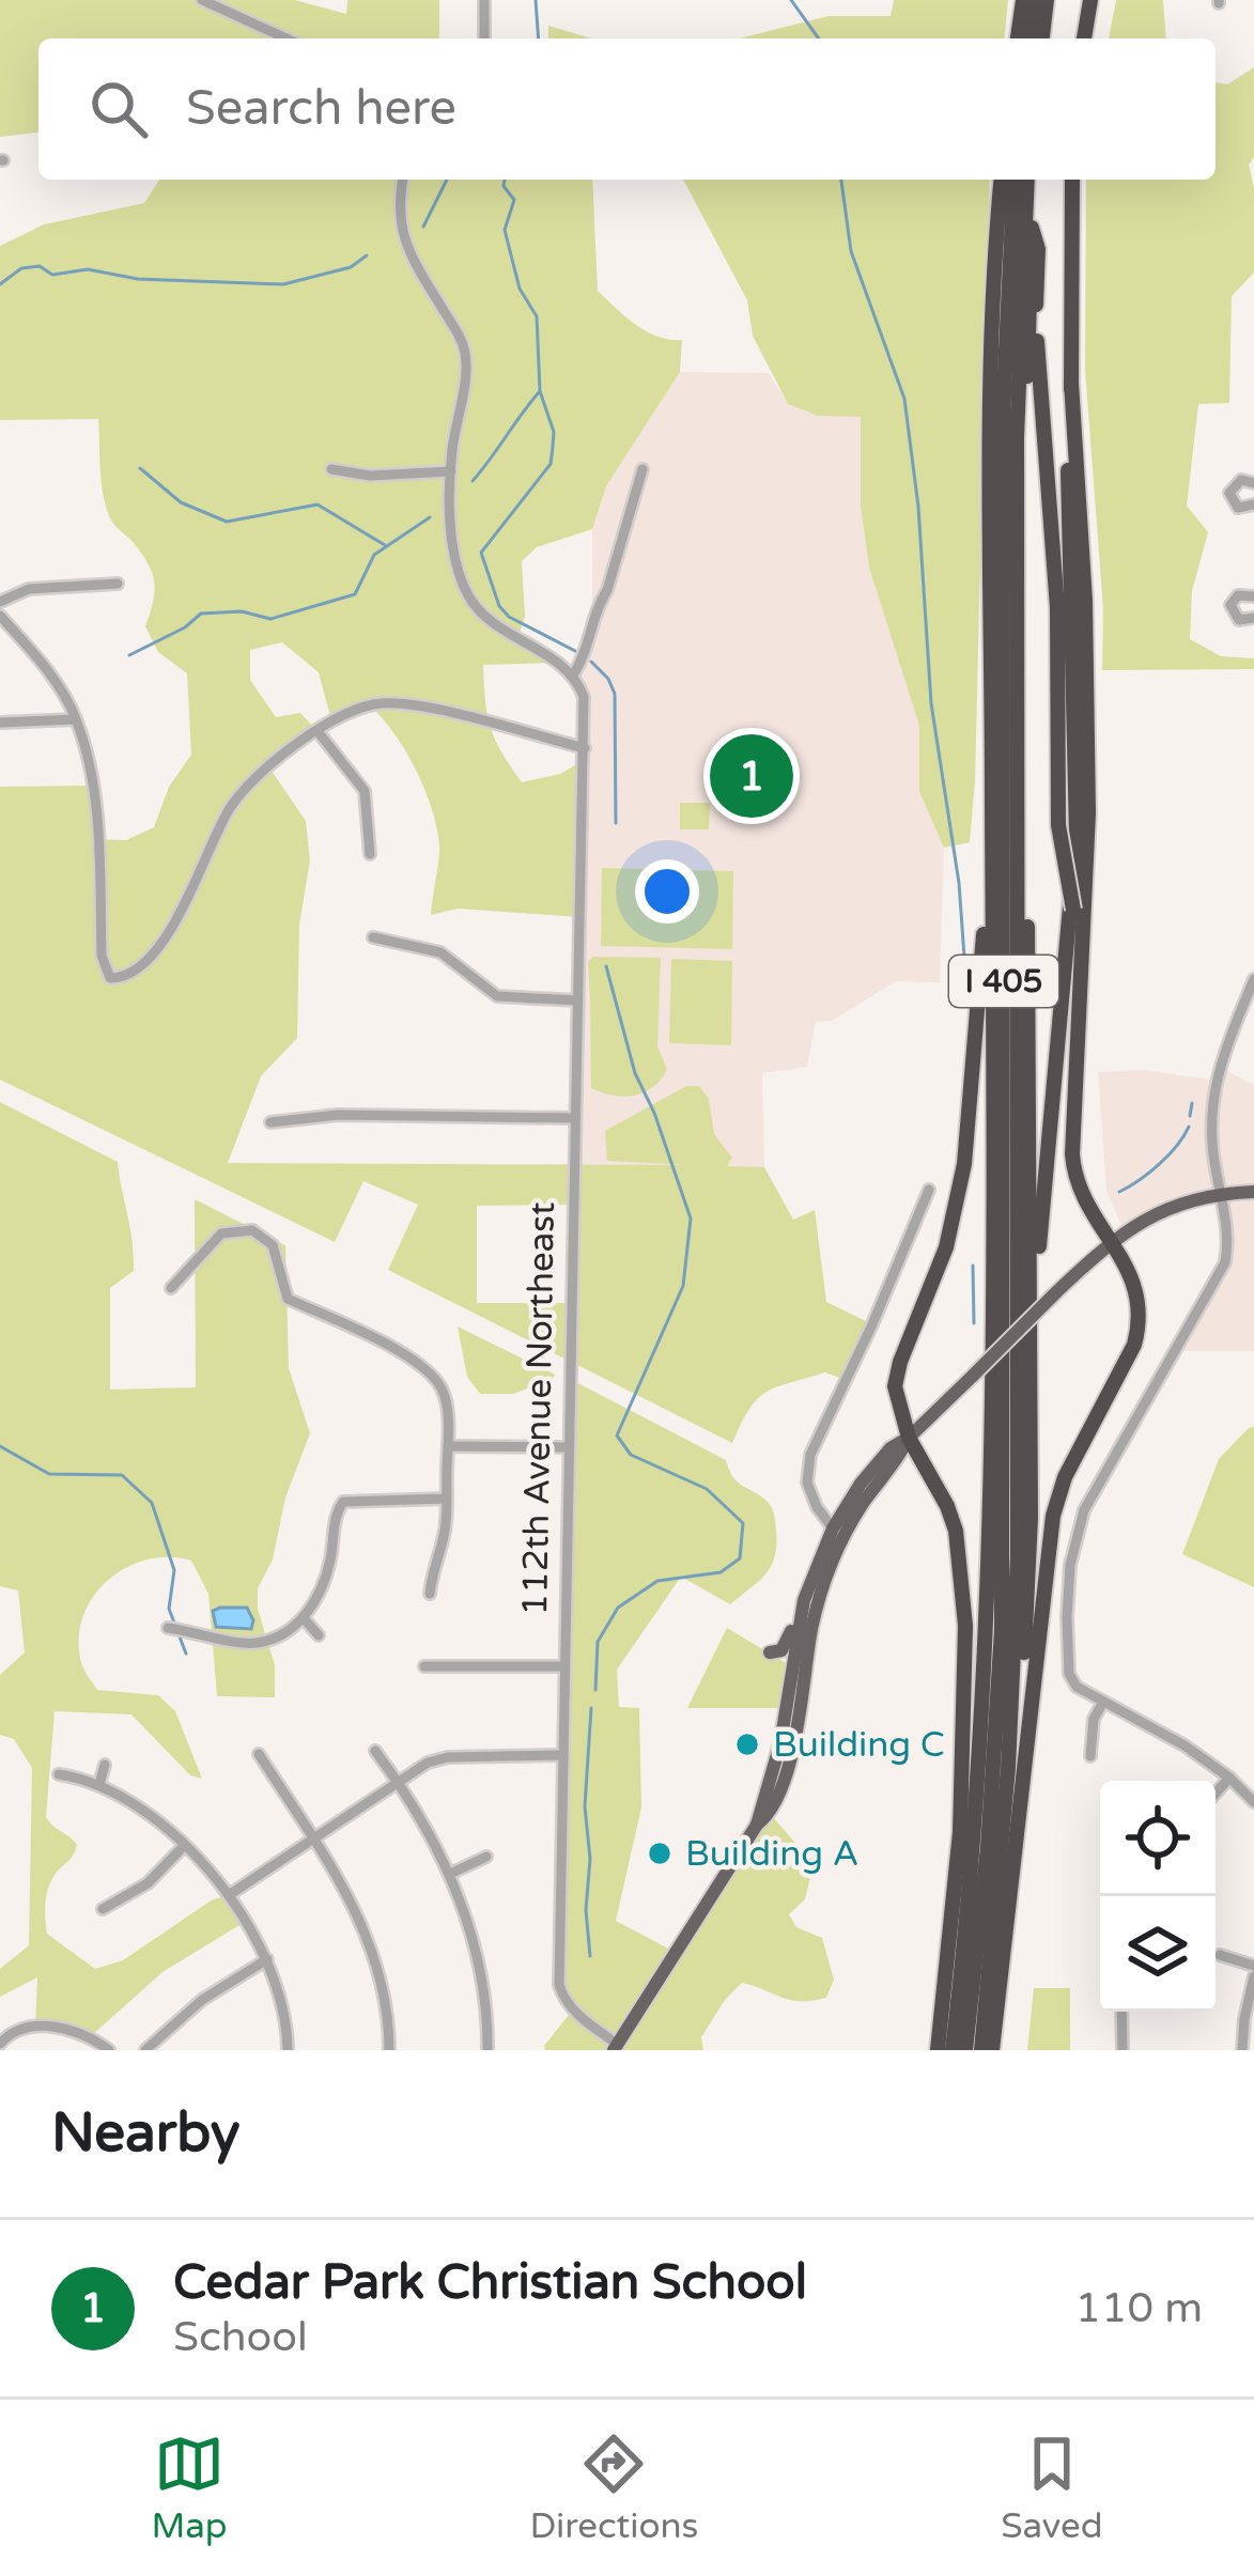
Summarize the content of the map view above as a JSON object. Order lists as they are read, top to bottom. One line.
{"streets":{"highway":["I 405"],"street":["112th Avenue Northeast"]},"places":["Building C","Building A"],"page":{"search":"Search here","pins":"1","heading":"Nearby","list":[{"mark":"1","name":"Cedar Park Christian School","note":"School","value":"110 m"}],"nav":["Map","Directions","Saved"]}}
